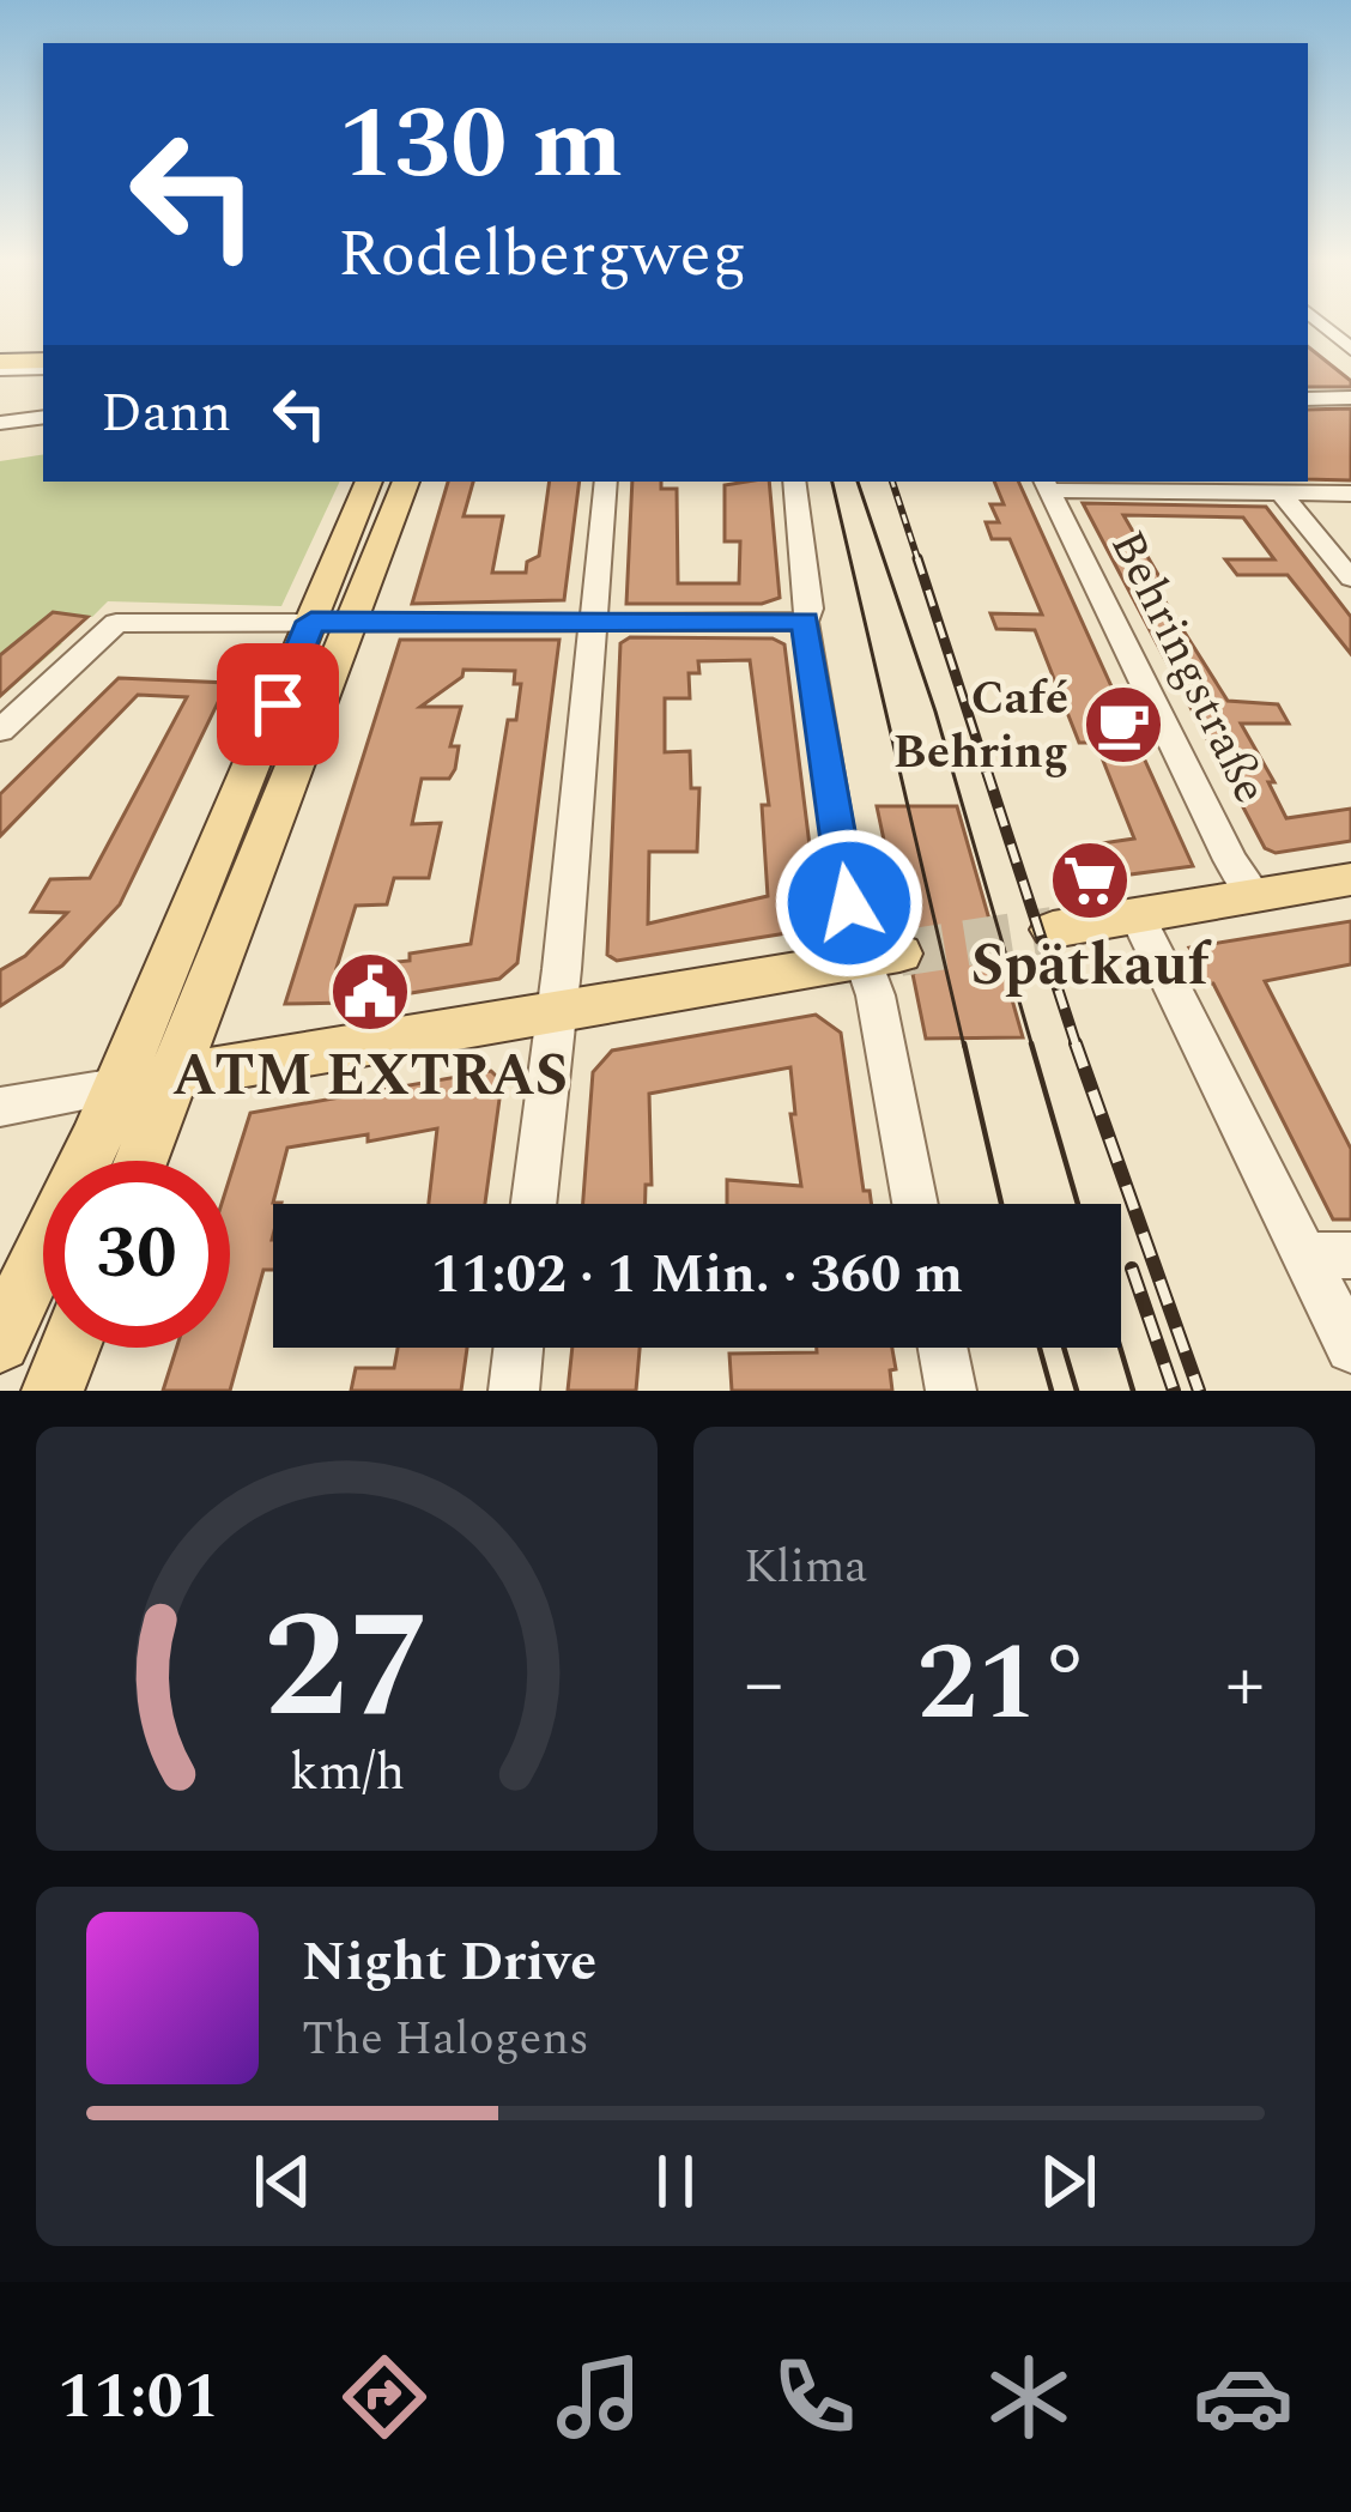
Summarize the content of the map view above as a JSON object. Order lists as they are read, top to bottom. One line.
{"streets":{"street":["Behringstraße"]},"places":{"cafe":["Café Behring"],"supermarket":["Spätkauf"],"public building":["ATM EXTRAS"]},"page":{"turn":["130 m","Rodelbergweg"],"then":"Dann","limit":"30","trip":"11:02 · 1 Min. · 360 m","tile":"Klima","heat":["−","21°","+"],"song":["Night Drive","The Halogens"],"tabs":"11:01","gauge":["27","km/h"]}}
